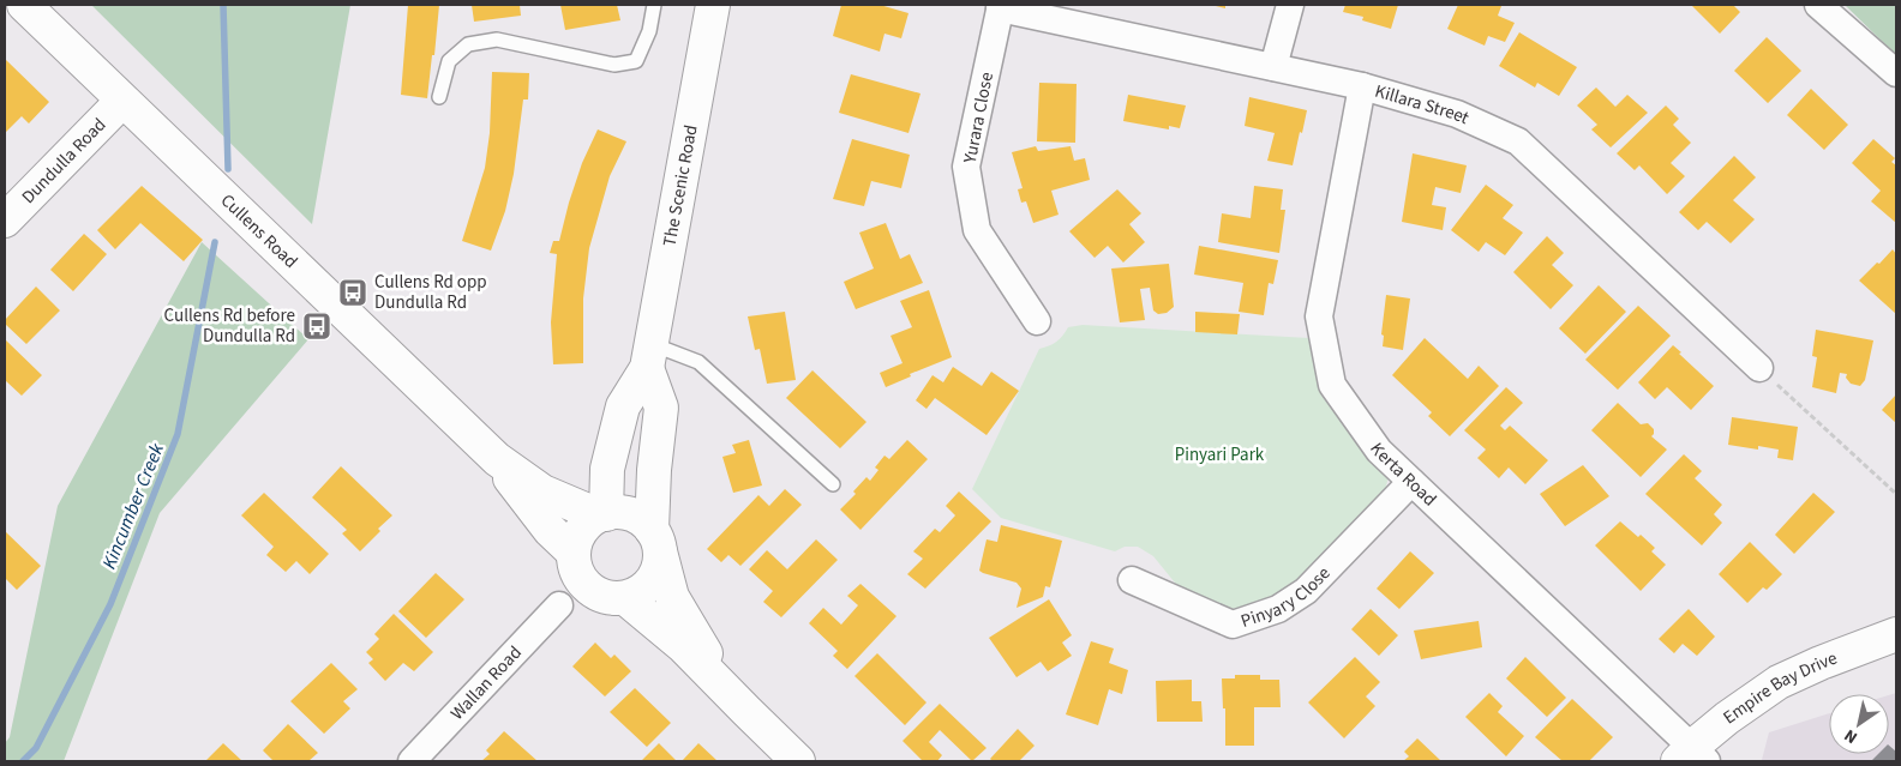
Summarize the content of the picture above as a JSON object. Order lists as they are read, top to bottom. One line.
{"streets":{"main road":["Dundulla Road","The Scenic Road","Cullens Road","Empire Bay Drive"],"street":["Killara Street","Yurara Close","Kerta Road","Pinyary Close","Wallan Road"]},"crossings":[["Killara Street","Yurara Close"],["Killara Street","Kerta Road"],["Dundulla Road","Cullens Road"],["The Scenic Road","Cullens Road"],["Kerta Road","Pinyary Close"],["Kerta Road","Empire Bay Drive"]],"water":["Kincumber Creek"],"parks":["Pinyari Park"],"places":{"bus stop":["Cullens Rd opp Dundulla Rd","Cullens Rd before Dundulla Rd"]},"north":"bottom left"}
